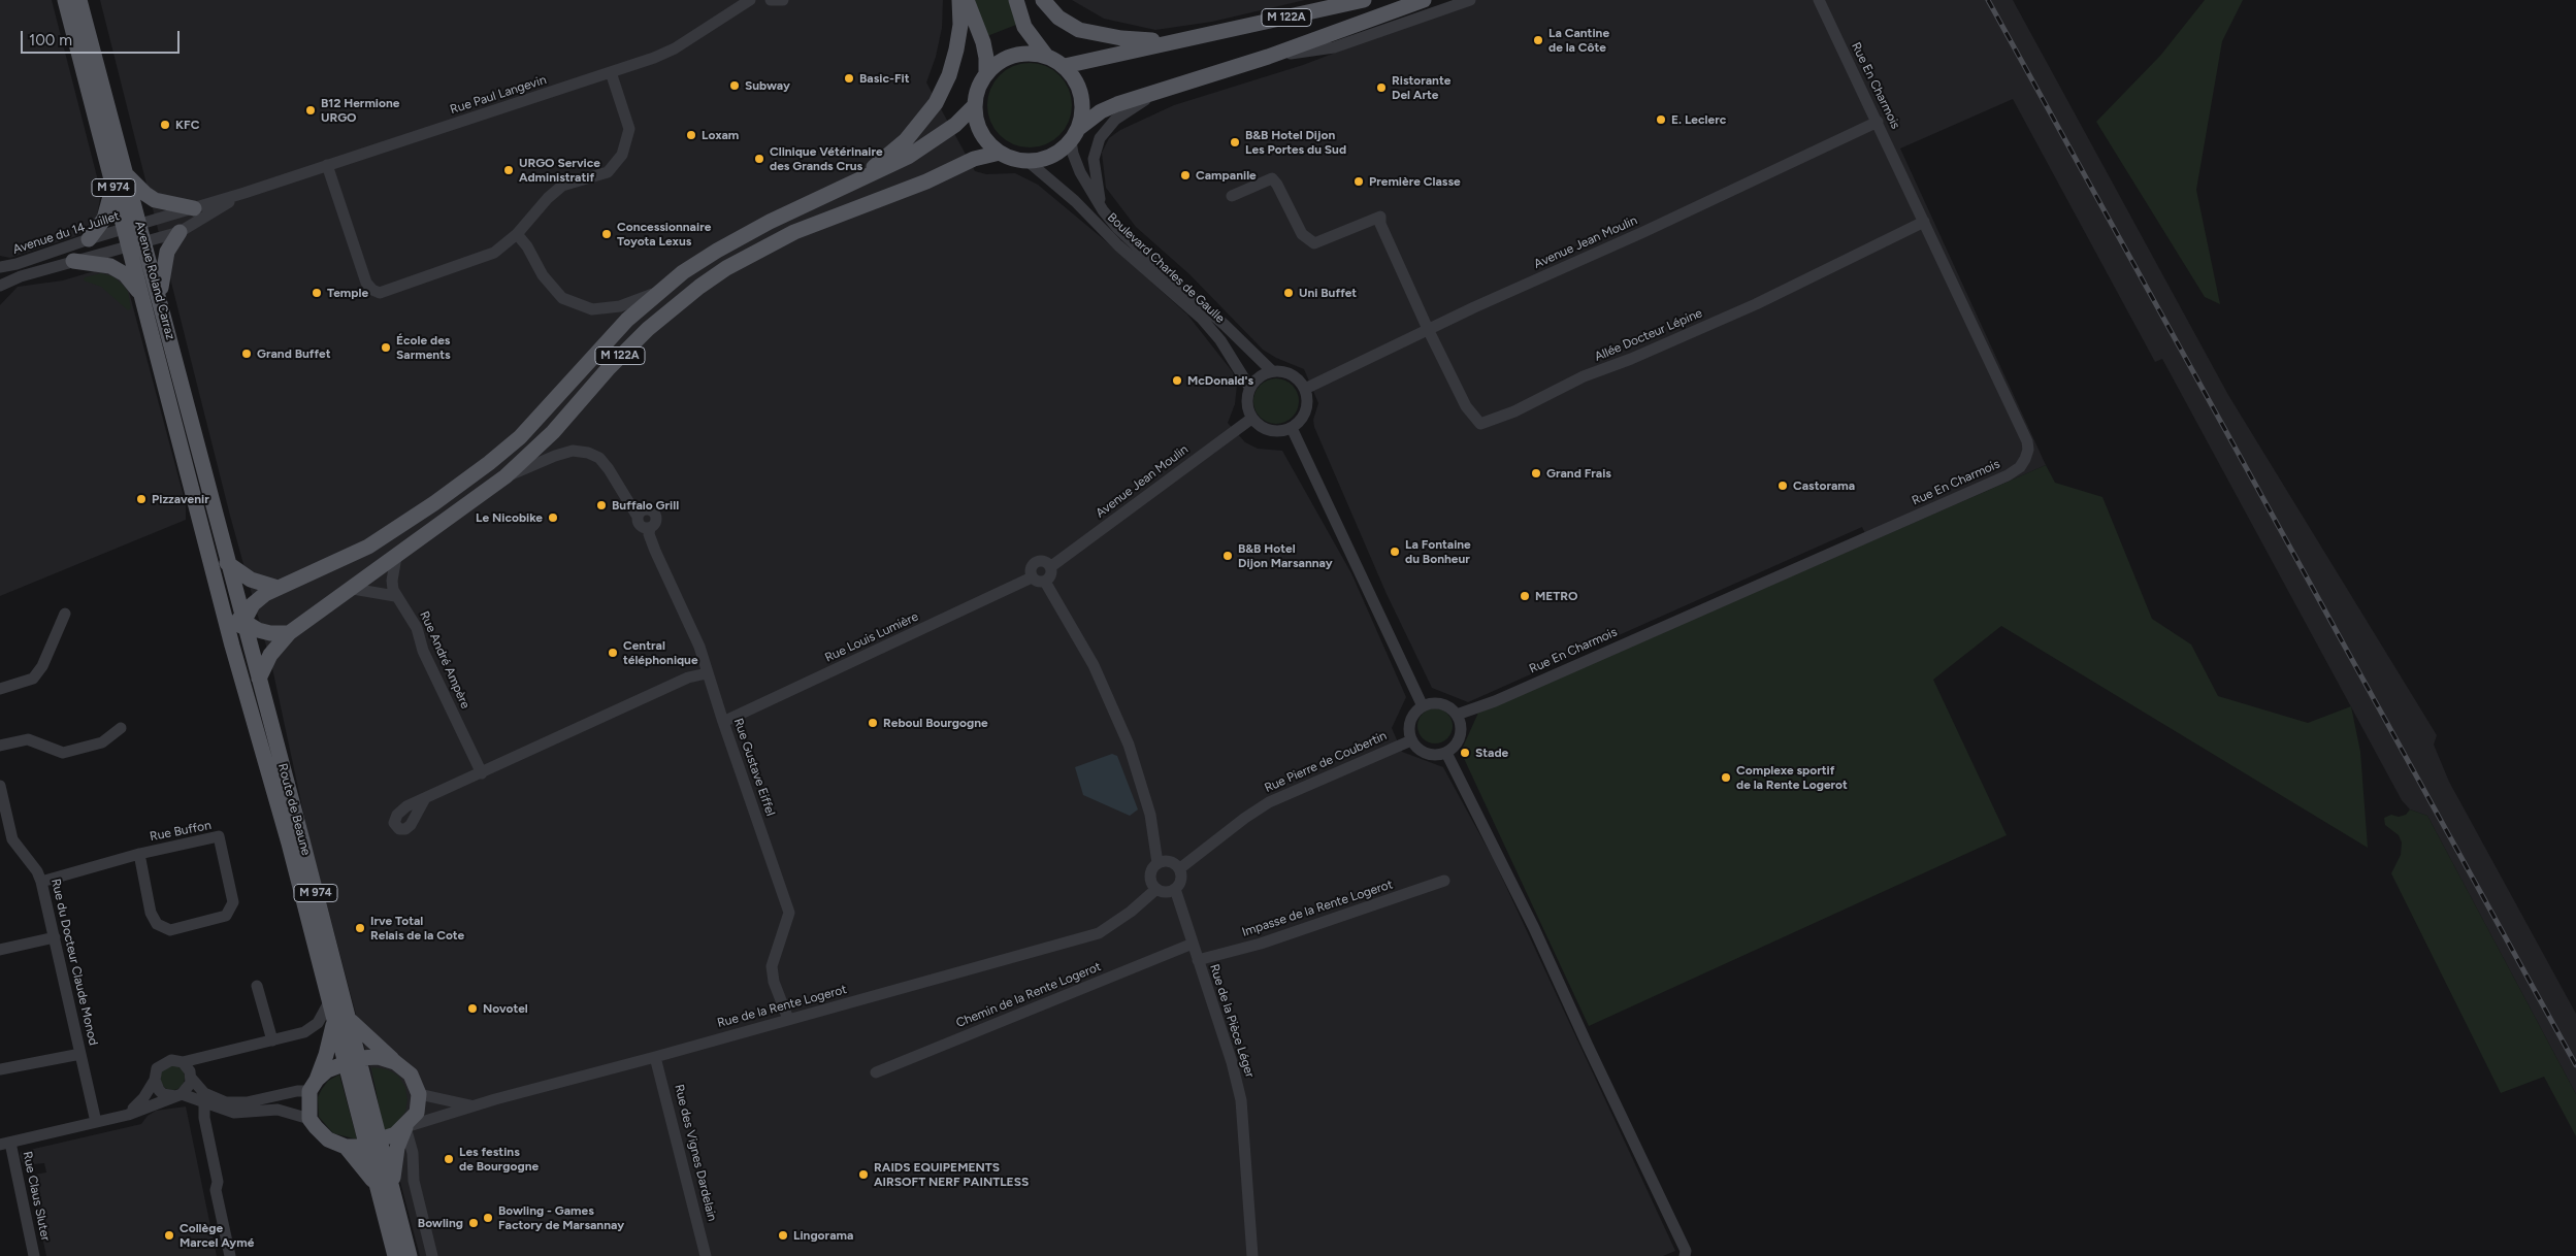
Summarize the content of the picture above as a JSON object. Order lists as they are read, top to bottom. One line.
{"streets":{"main road":["M 122A","M 974","Avenue Roland Carraz","Route de Beaune"],"street":["Rue En Charmois","Rue Paul Langevin","Avenue du 14 Juillet","Avenue Jean Moulin","Boulevard Charles de Gaulle","Allée Docteur Lépine","Rue Louis Lumière","Rue André Ampère","Rue Pierre de Coubertin","Rue Gustave Eiffel","Rue Buffon","Impasse de la Rente Logerot","Rue du Docteur Claude Monod","Chemin de la Rente Logerot","Rue de la Rente Logerot","Rue de la Pièce Léger","Rue des Vignes Dardelain","Rue Claus Sluter"]},"crossings":[["M 122A","Boulevard Charles de Gaulle"],["M 122A","Rue André Ampère"],["M 122A","Route de Beaune"],["Rue En Charmois","Avenue Jean Moulin"],["Rue En Charmois","Allée Docteur Lépine"],["Rue En Charmois","Rue Pierre de Coubertin"],["Rue Paul Langevin","Avenue du 14 Juillet"],["Rue Paul Langevin","Avenue Roland Carraz"],["Avenue du 14 Juillet","Avenue Roland Carraz"],["Avenue Jean Moulin","Boulevard Charles de Gaulle"],["Avenue Jean Moulin","Allée Docteur Lépine"],["Avenue Jean Moulin","Rue Louis Lumière"],["Avenue Roland Carraz","Route de Beaune"],["Rue Louis Lumière","Rue Gustave Eiffel"],["Rue Pierre de Coubertin","Rue de la Rente Logerot"],["Rue Pierre de Coubertin","Rue de la Pièce Léger"],["Rue Gustave Eiffel","Rue de la Rente Logerot"],["Rue Buffon","Rue du Docteur Claude Monod"],["Impasse de la Rente Logerot","Rue de la Pièce Léger"],["Chemin de la Rente Logerot","Rue de la Pièce Léger"],["Rue de la Rente Logerot","Rue de la Pièce Léger"],["Rue de la Rente Logerot","Rue des Vignes Dardelain"]],"places":["La Cantine de la Côte","Basic-Fit","Subway","Ristorante Del Arte","B12 Hermione URGO","E. Leclerc","KFC","Loxam","B&B Hotel Dijon Les Portes du Sud","Clinique Vétérinaire des Grands Crus","URGO Service Administratif","Campanile","Première Classe","Concessionnaire Toyota Lexus","Temple","Uni Buffet","École des Sarments","Grand Buffet","McDonald's","Grand Frais","Castorama","Pizzavenir","Buffalo Grill","Le Nicobike","La Fontaine du Bonheur","B&B Hotel Dijon Marsannay","METRO","Central téléphonique","Reboul Bourgogne","Stade","Complexe sportif de la Rente Logerot","Irve Total Relais de la Cote","Novotel","Les festins de Bourgogne","RAIDS EQUIPEMENTS AIRSOFT NERF PAINTLESS","Bowling - Games Factory de Marsannay","Bowling","Collège Marcel Aymé","Lingorama"],"scale_bar":"100 m"}
